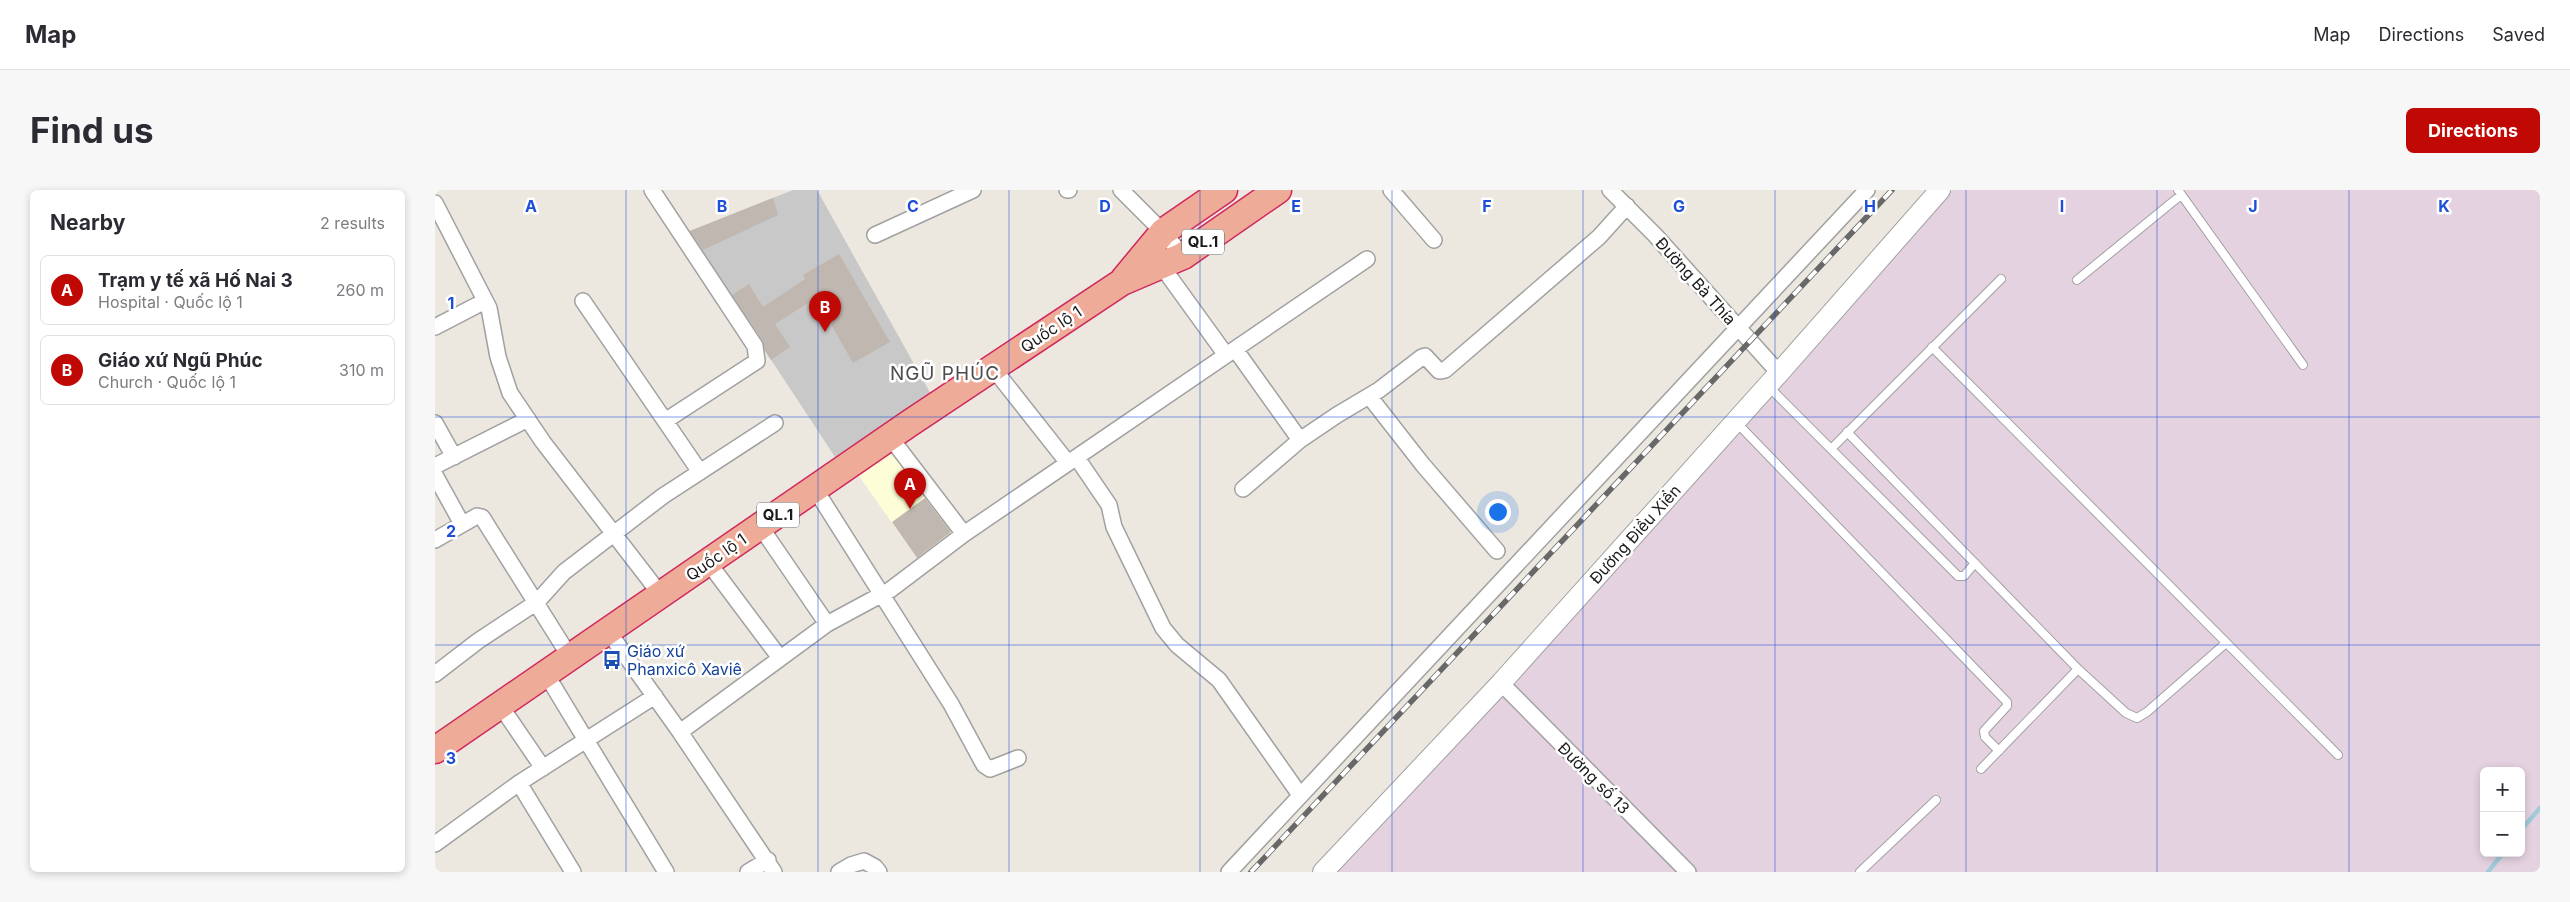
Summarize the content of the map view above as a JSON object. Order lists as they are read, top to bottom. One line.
{"streets":{"highway":["QL.1","Quốc lộ 1"],"street":["Đường Bà Thía","Đường Điều Xiển","Đường số 13"]},"crossings":[["Đường Bà Thía","Đường Điều Xiển"],["Đường Điều Xiển","Đường số 13"]],"districts":["NGŨ PHÚC"],"places":{"bus stop":["Giáo xứ Phanxicô Xaviê"]},"page":{"header":"Map","nav":["Map","Directions","Saved"],"buttons":"Directions","title":"Find us","heading":["Nearby","2 results"],"list":[{"mark":"A","name":"Trạm y tế xã Hố Nai 3","note":"Hospital · Quốc lộ 1","value":"260 m"},{"mark":"B","name":"Giáo xứ Ngũ Phúc","note":"Church · Quốc lộ 1","value":"310 m"}],"pins":["B","A"],"map_buttons":["+","−"]},"grid":{"columns":["A","B","C","D","E","F","G","H","I","J","K"],"rows":["1","2","3"]}}
